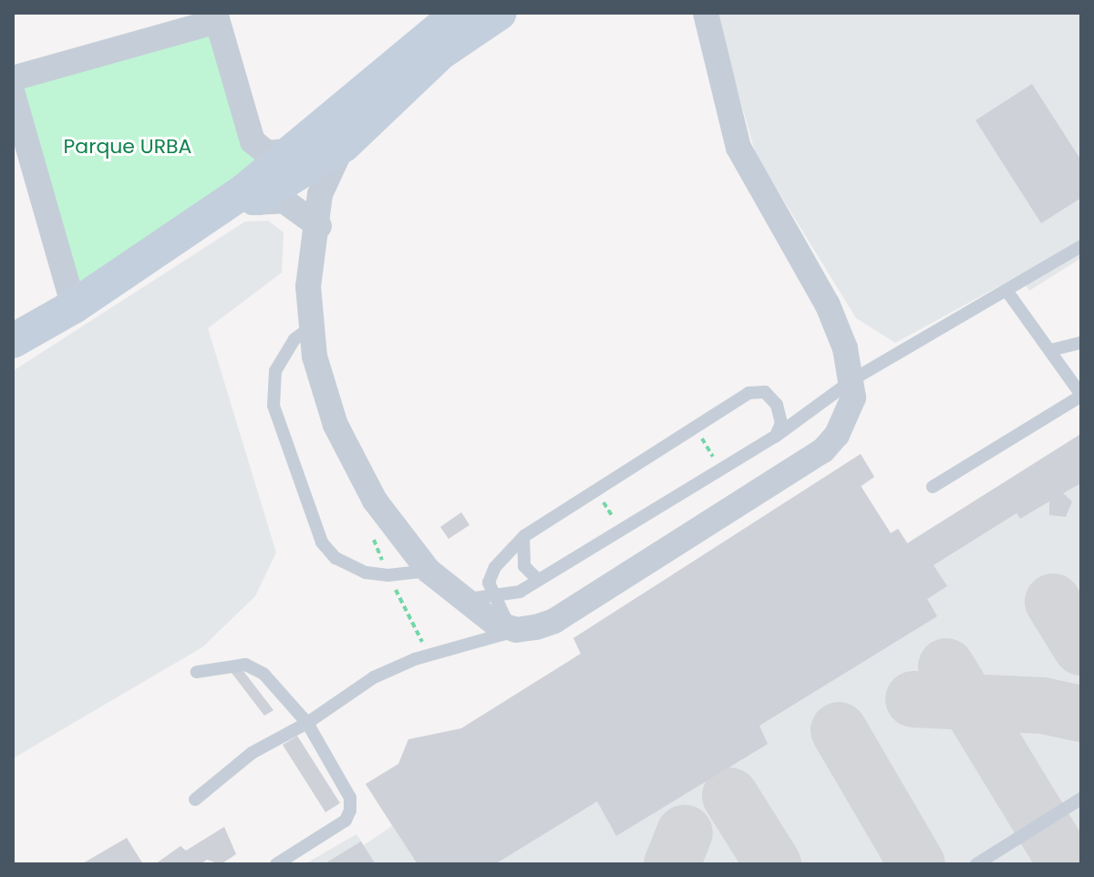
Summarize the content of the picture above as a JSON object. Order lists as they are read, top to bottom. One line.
{"parks":["Parque URBA"]}
